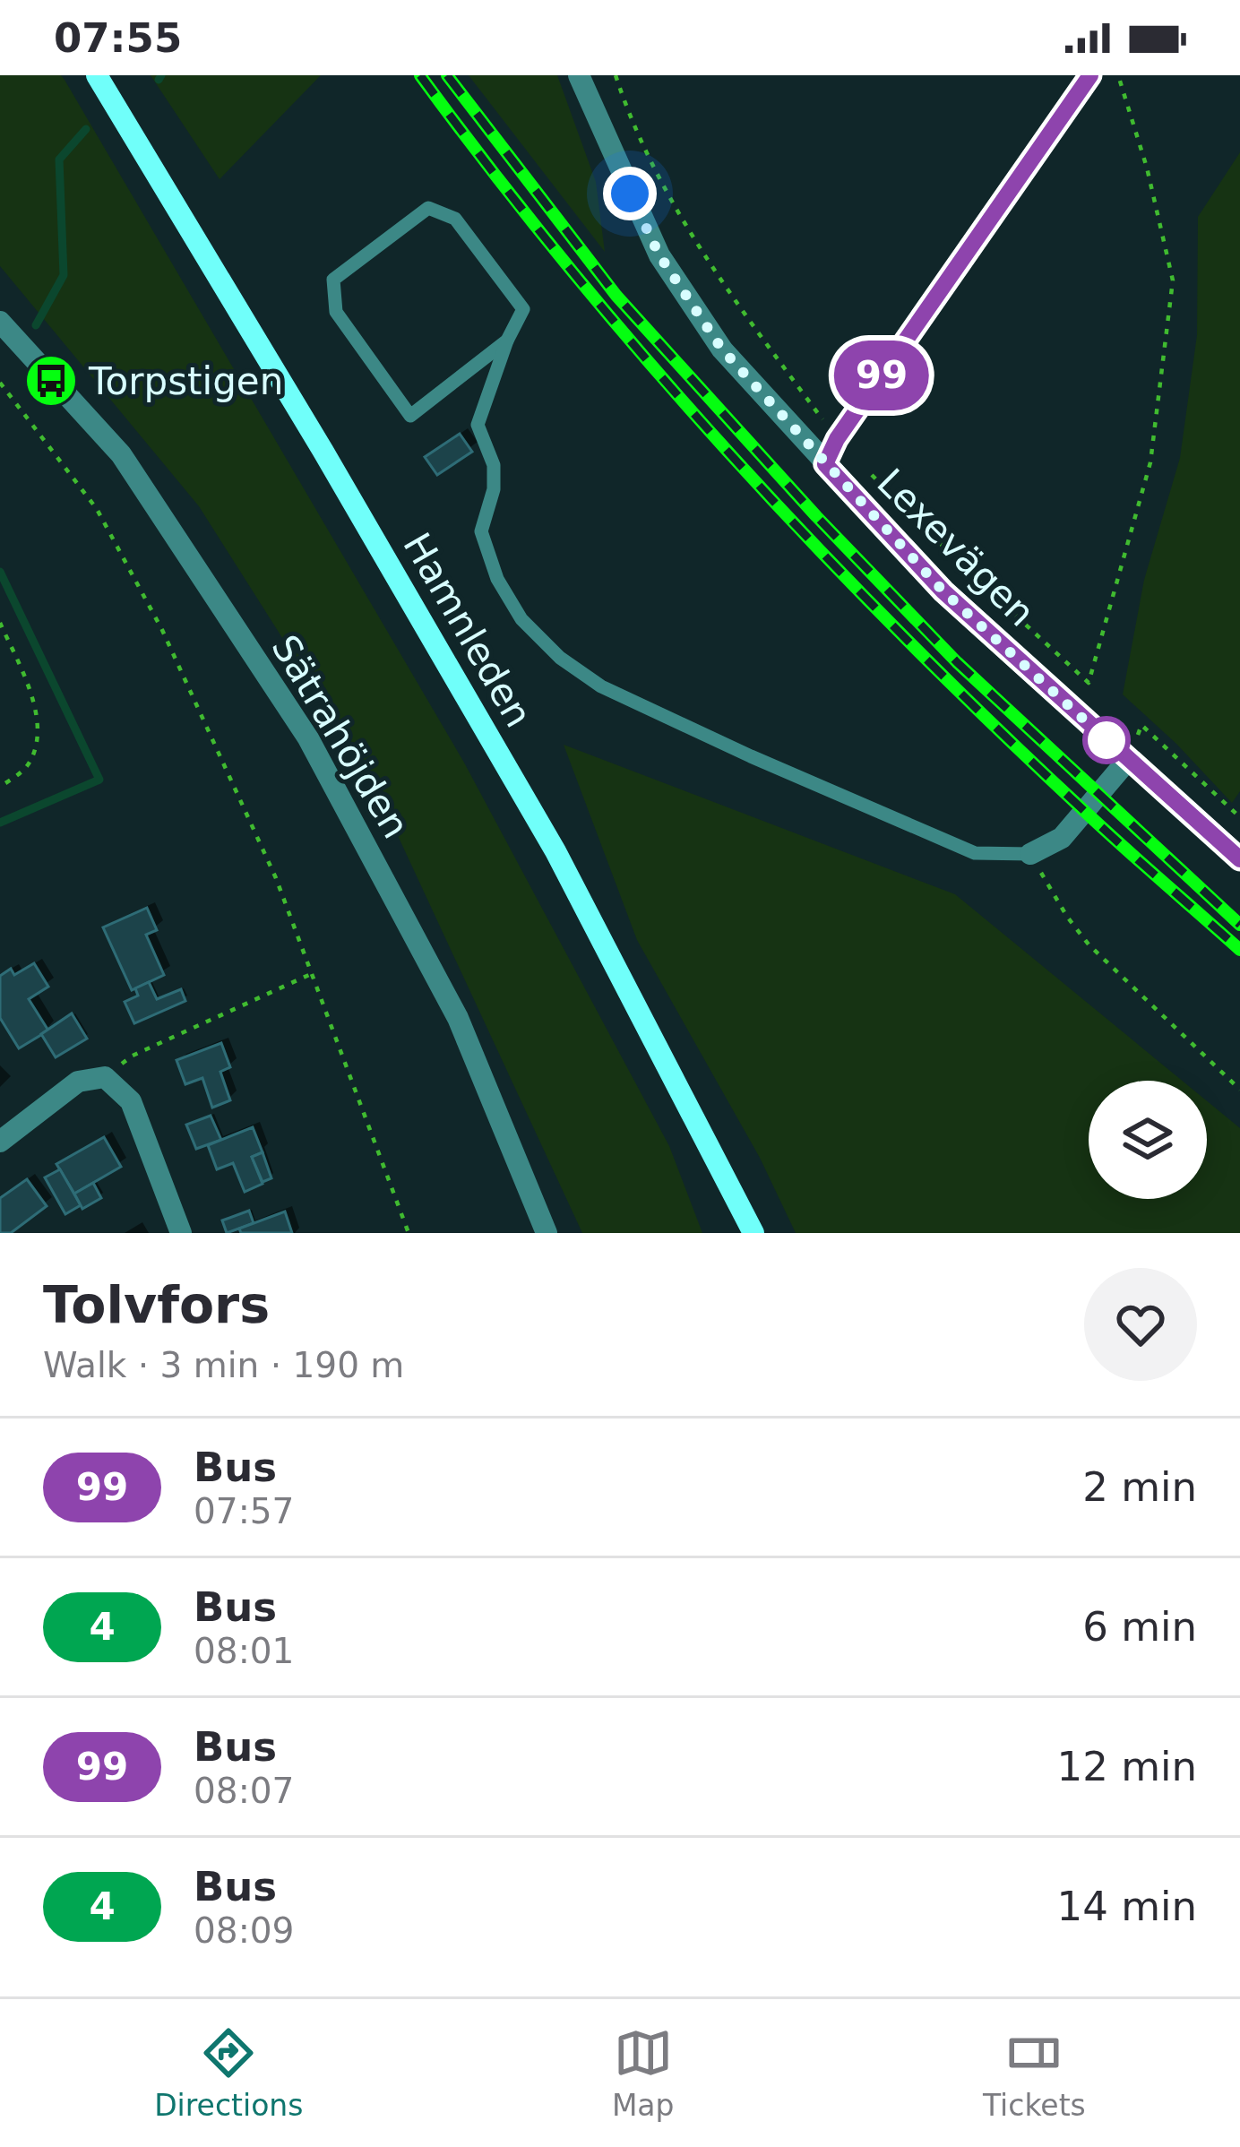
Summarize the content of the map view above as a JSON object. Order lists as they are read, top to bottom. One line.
{"streets":{"main road":["Hamnleden"],"street":["Lexevägen","Sätrahöjden"]},"places":{"bus stop":["Torpstigen"]},"lines":["bus line 99"],"page":{"status":"07:55","on_map":"99","heading":["Tolvfors","Walk · 3 min · 190 m"],"list":[{"mark":"99","name":"Bus","note":"07:57","value":"2 min"},{"mark":"4","name":"Bus","note":"08:01","value":"6 min"},{"mark":"99","name":"Bus","note":"08:07","value":"12 min"},{"mark":"4","name":"Bus","note":"08:09","value":"14 min"}],"tabs":["Directions","Map","Tickets"]}}
